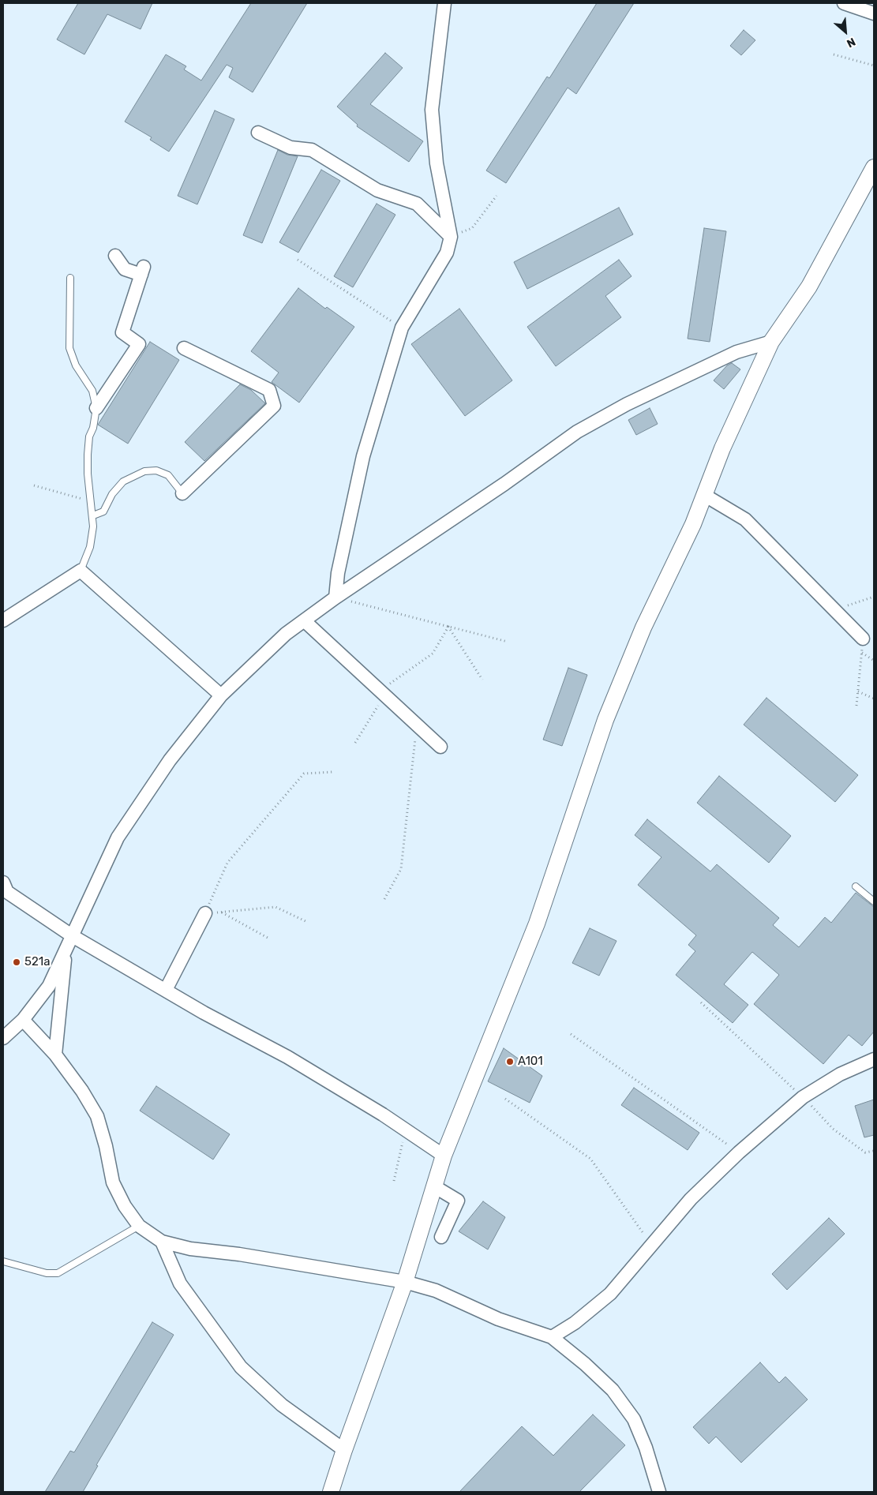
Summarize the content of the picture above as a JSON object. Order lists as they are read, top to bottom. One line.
{"places":["521a","A101"],"north":"bottom right"}
